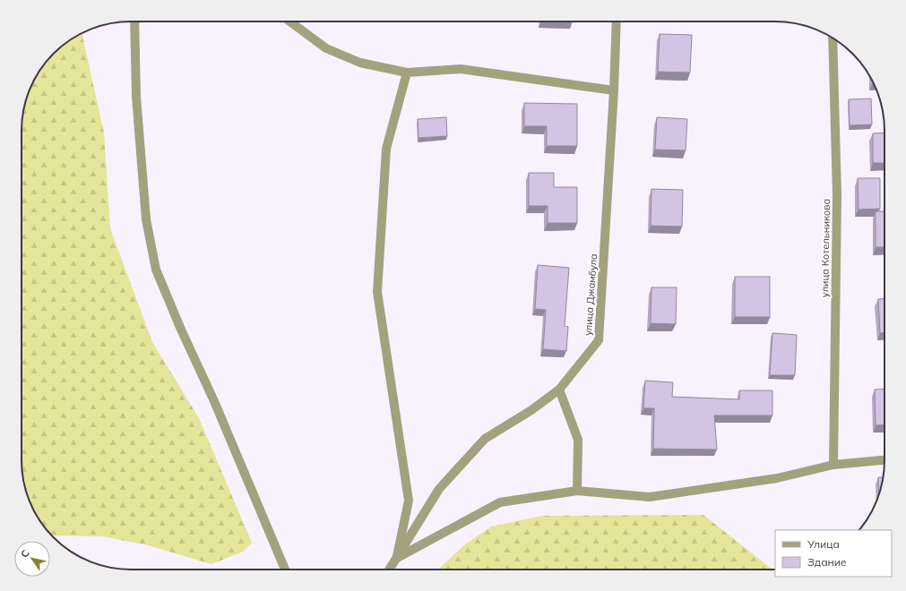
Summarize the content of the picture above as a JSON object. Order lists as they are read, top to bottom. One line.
{"streets":{"street":["улица Котельникова","улица Джамбула"]},"legend":["Улица","Здание"],"north":"top left"}
